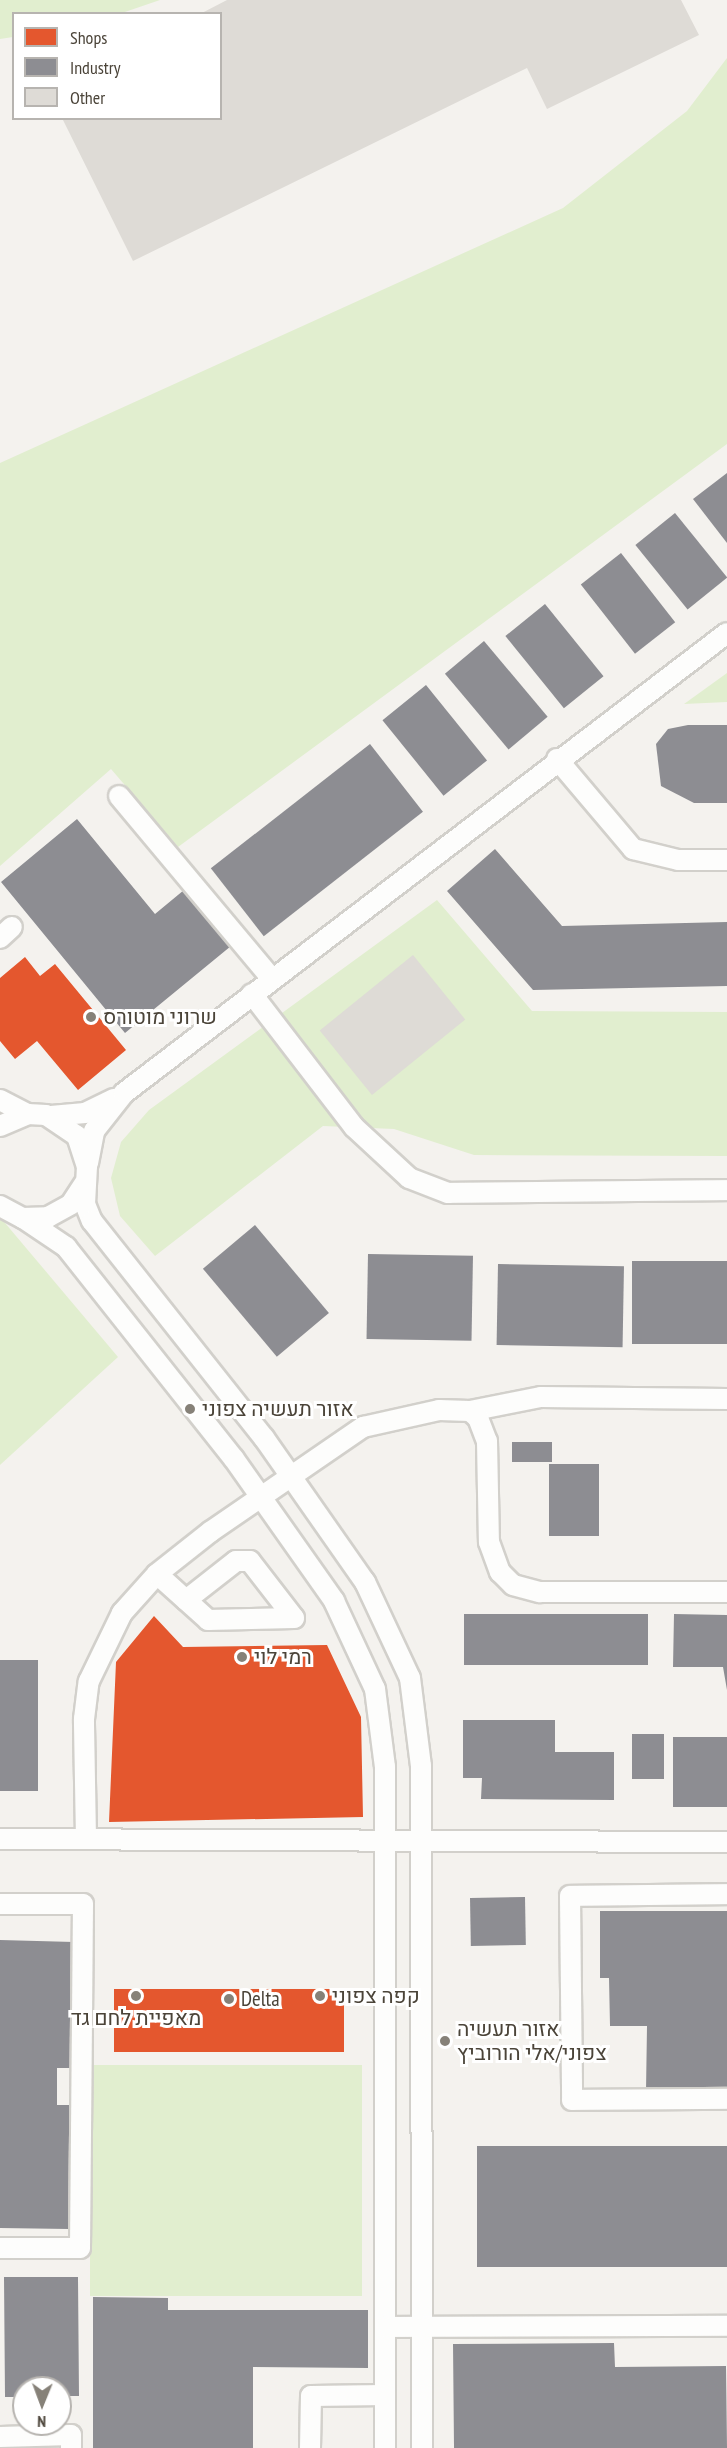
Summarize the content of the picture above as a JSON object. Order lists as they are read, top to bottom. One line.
{"places":["שרוני מוטורס","אזור תעשיה צפוני","רמי לוי","מאפיית לחם גד","קפה צפוני","Delta","אזור תעשיה צפוני/אלי הורוביץ"],"legend":["Shops","Industry","Other"],"north":"bottom"}
